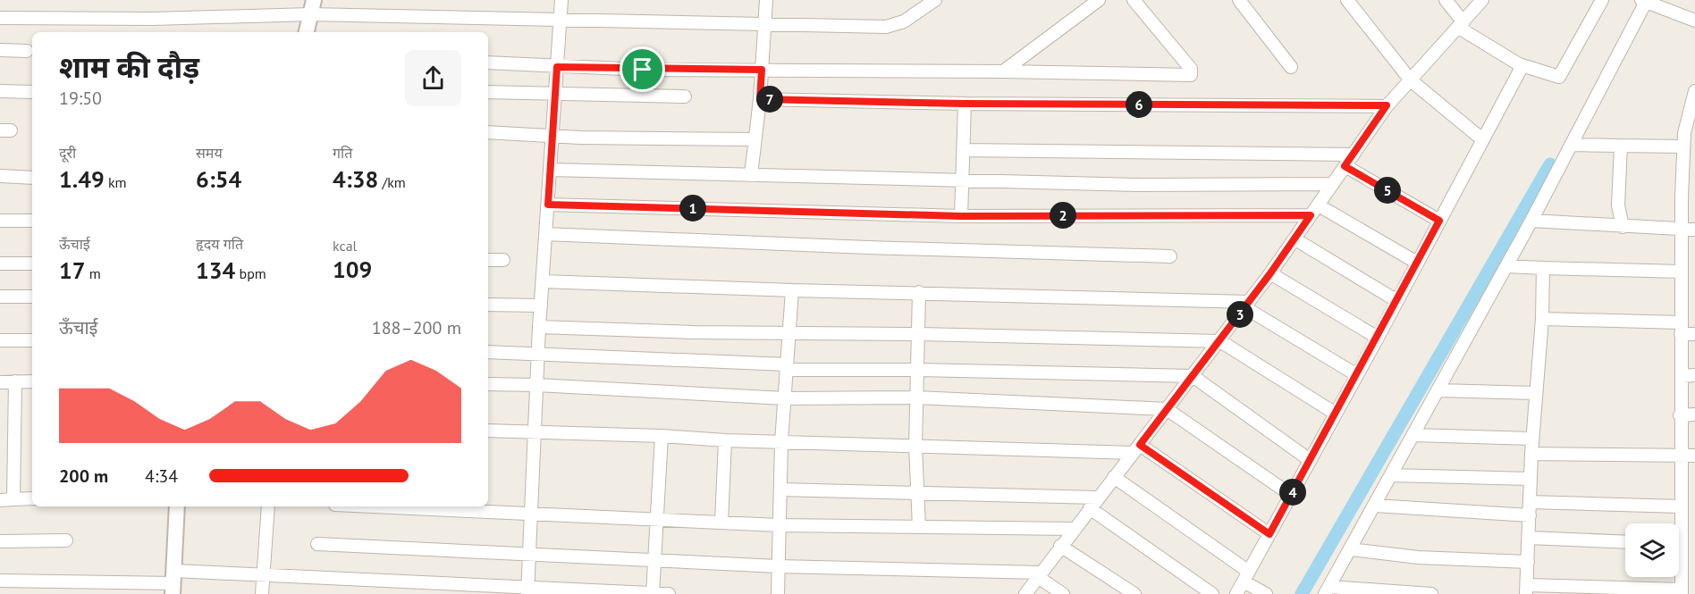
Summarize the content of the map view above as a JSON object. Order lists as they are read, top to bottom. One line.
{"page":{"heading":["शाम की दौड़","19:50"],"pins":["7","6","5","1","2","3","4"],"stats":[["दूरी","1.49 km"],["समय","6:54"],["गति","4:38 /km"],["ऊँचाई","17 m"],["हृदय गति","134 bpm"],["kcal","109"]],"chart":["ऊँचाई","188–200 m"],"list":[{"name":"200 m","note":"4:34"}]}}
